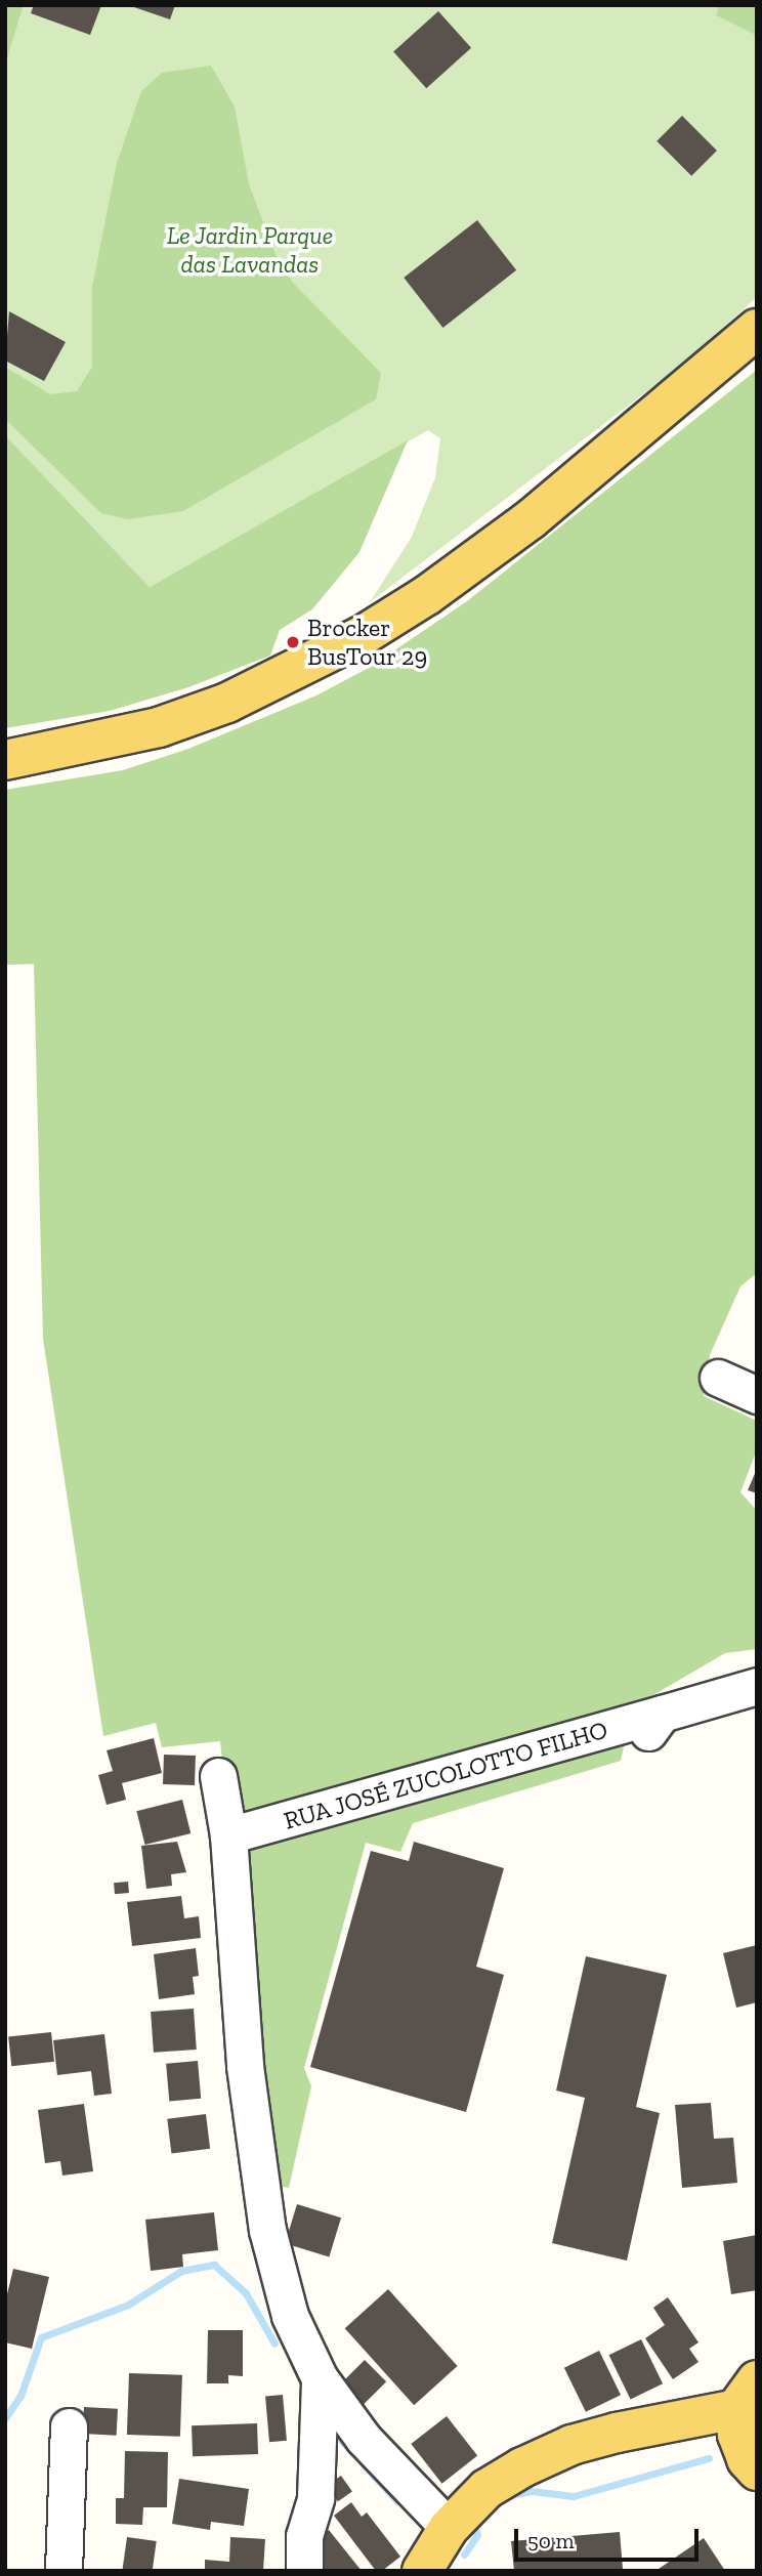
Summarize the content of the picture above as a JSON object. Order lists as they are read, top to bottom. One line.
{"streets":{"street":["RUA JOSÉ ZUCOLOTTO FILHO"]},"parks":["Le Jardin Parque das Lavandas"],"places":["Brocker BusTour 29"],"scale_bar":"50 m"}
